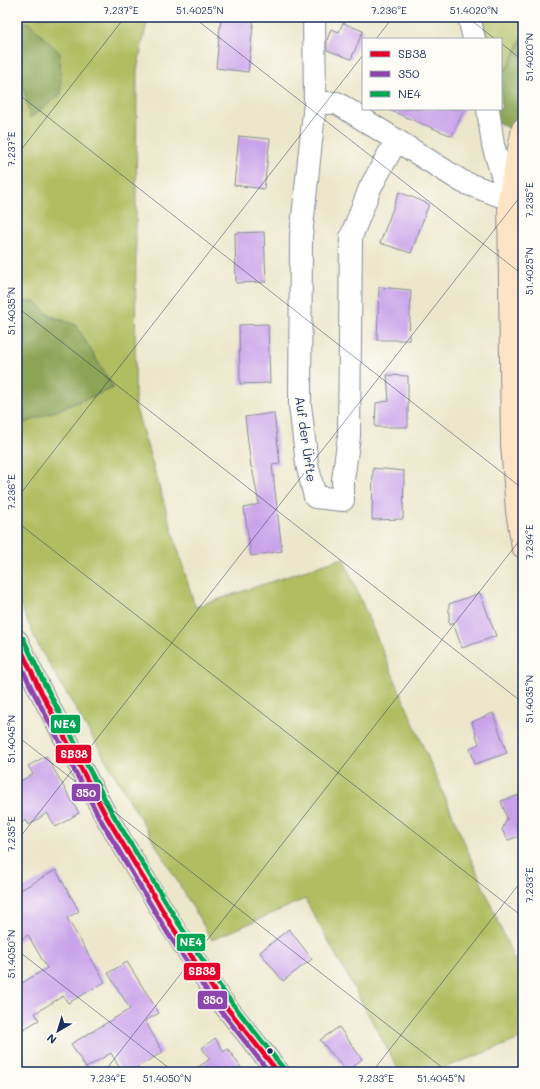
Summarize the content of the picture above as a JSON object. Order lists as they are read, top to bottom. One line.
{"streets":{"street":["Auf der Ürfte"]},"lines":["transit line NE4","transit line SB38","transit line 350"],"legend":["SB38","350","NE4"],"north":"bottom left","coordinates":["7.237°E","51.4025°N","7.236°E","51.4020°N","7.235°E","51.4035°N","7.234°E","51.4045°N","7.233°E","51.4050°N"]}
